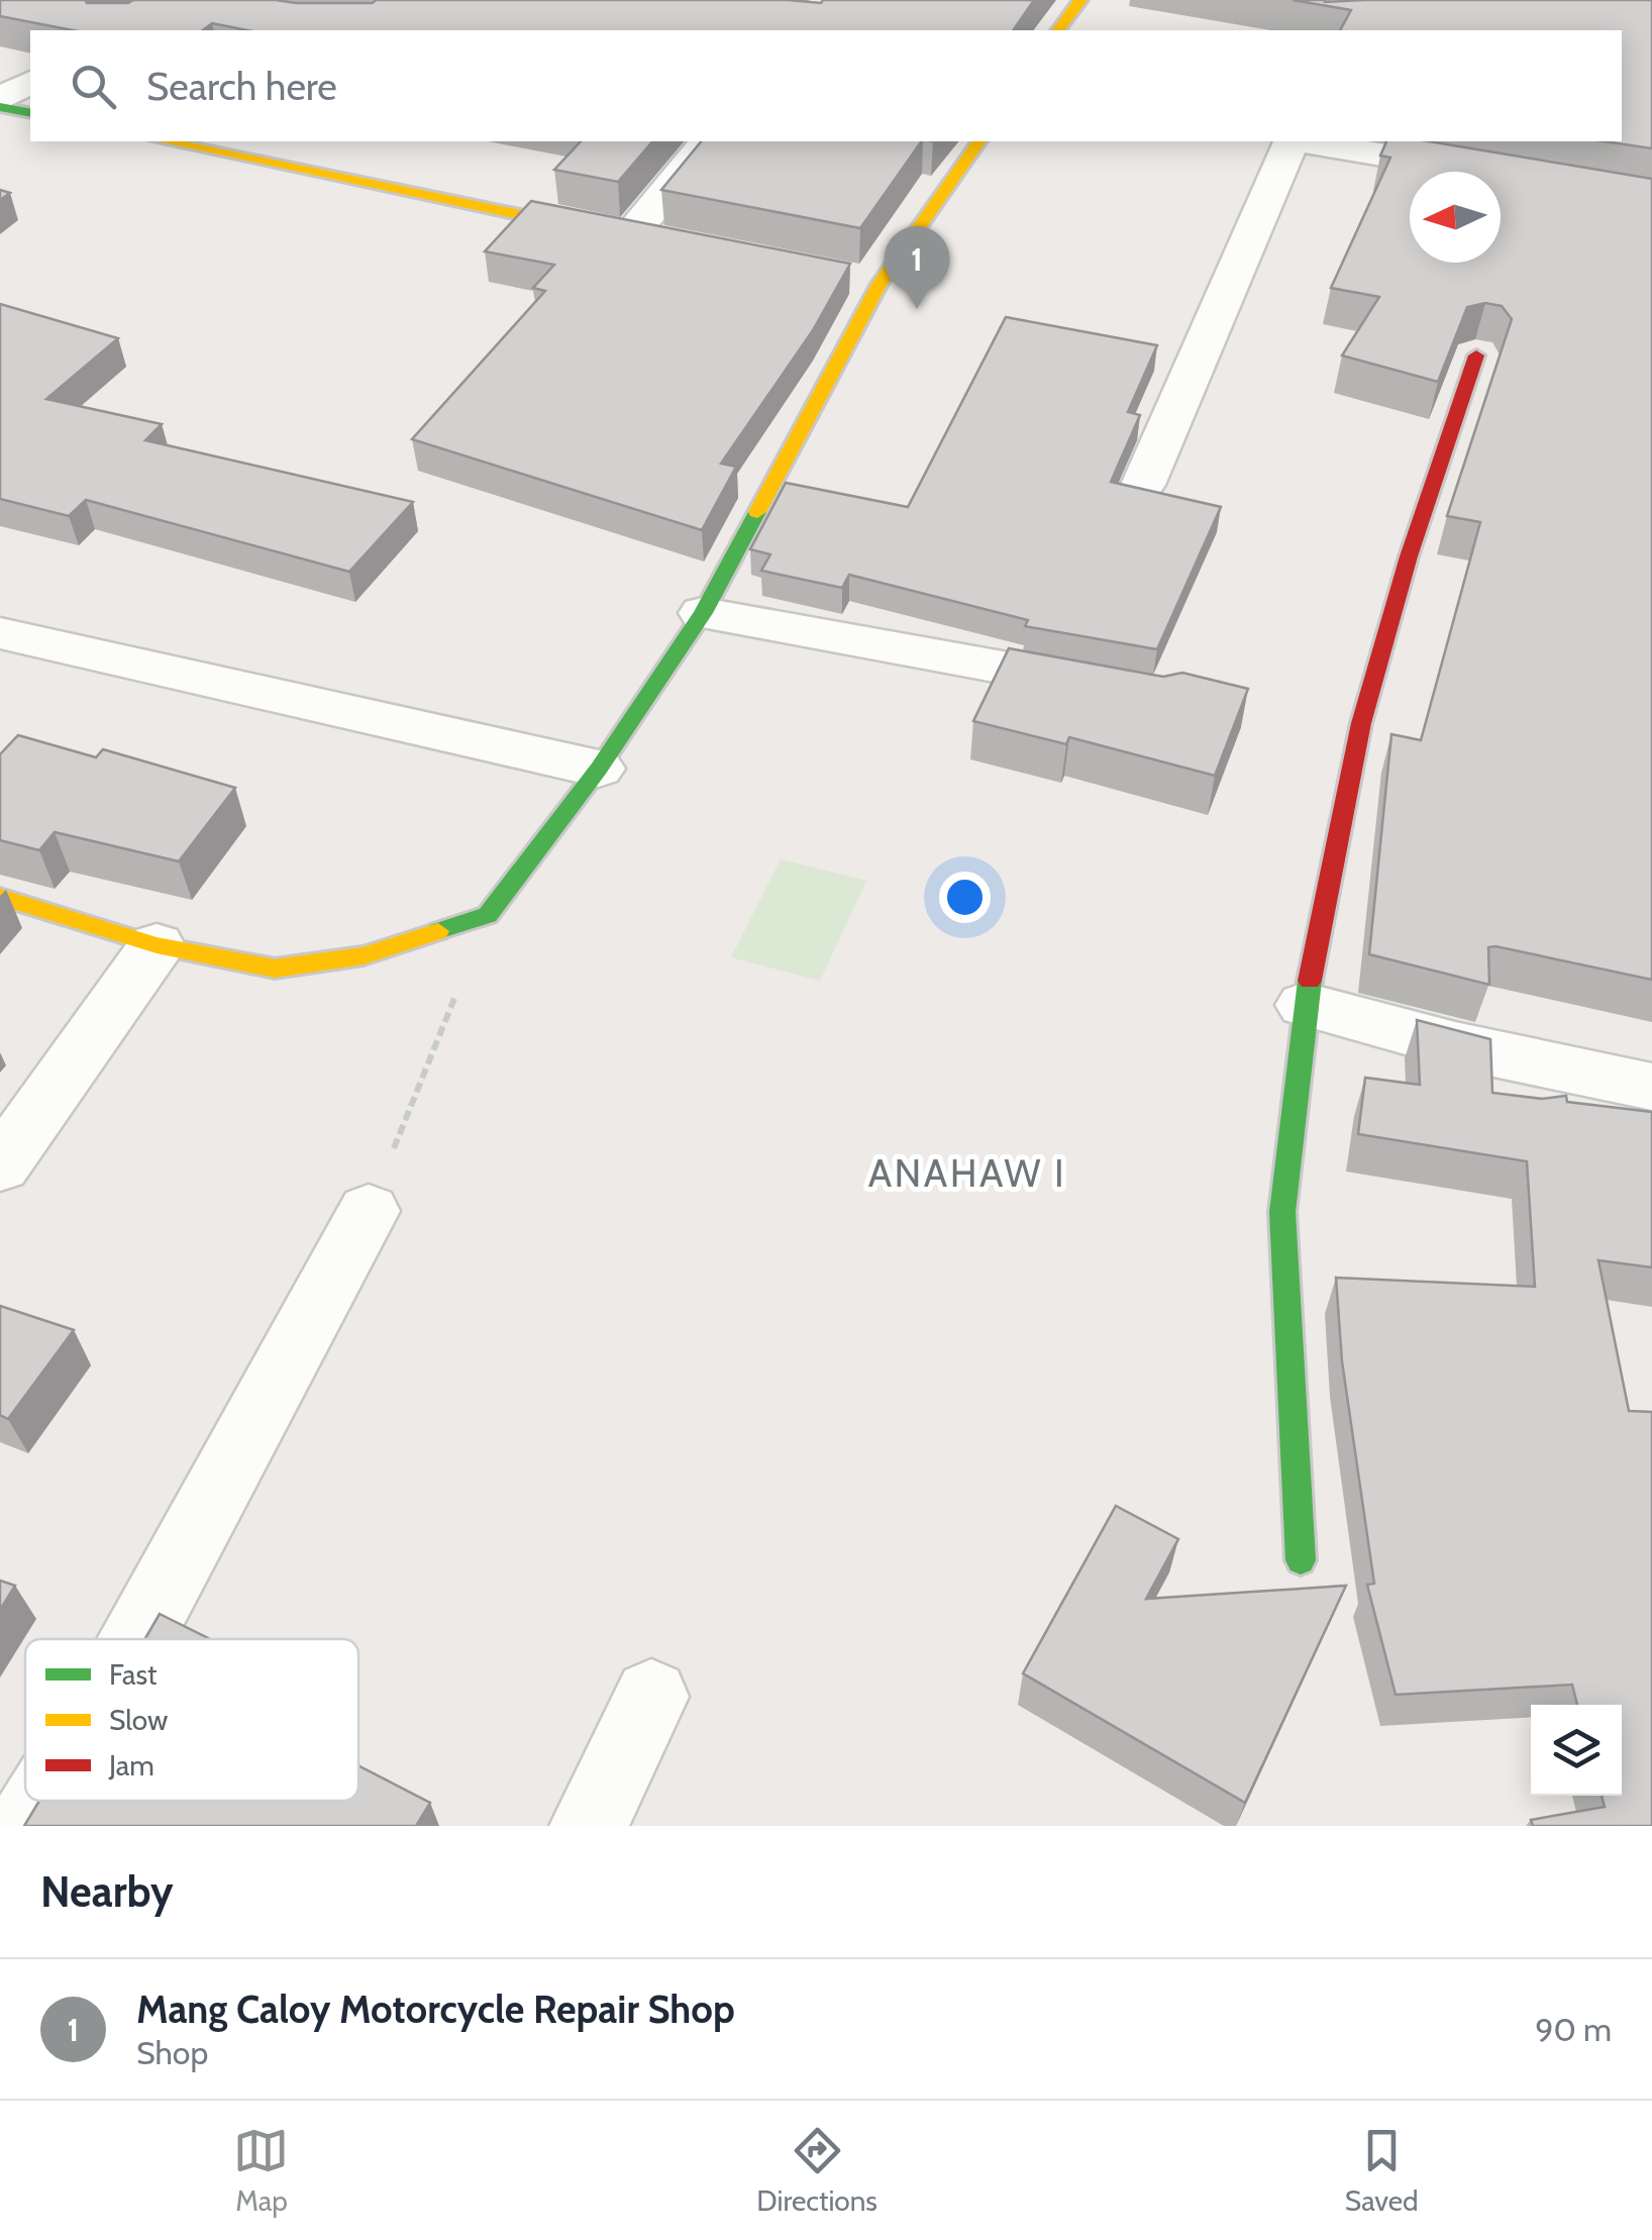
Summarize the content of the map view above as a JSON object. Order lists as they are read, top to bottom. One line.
{"districts":["ANAHAW I"],"legend":["Fast","Slow","Jam"],"north":"left","page":{"search":"Search here","pins":"1","heading":"Nearby","list":[{"mark":"1","name":"Mang Caloy Motorcycle Repair Shop","note":"Shop","value":"90 m"}],"nav":["Map","Directions","Saved"]}}
